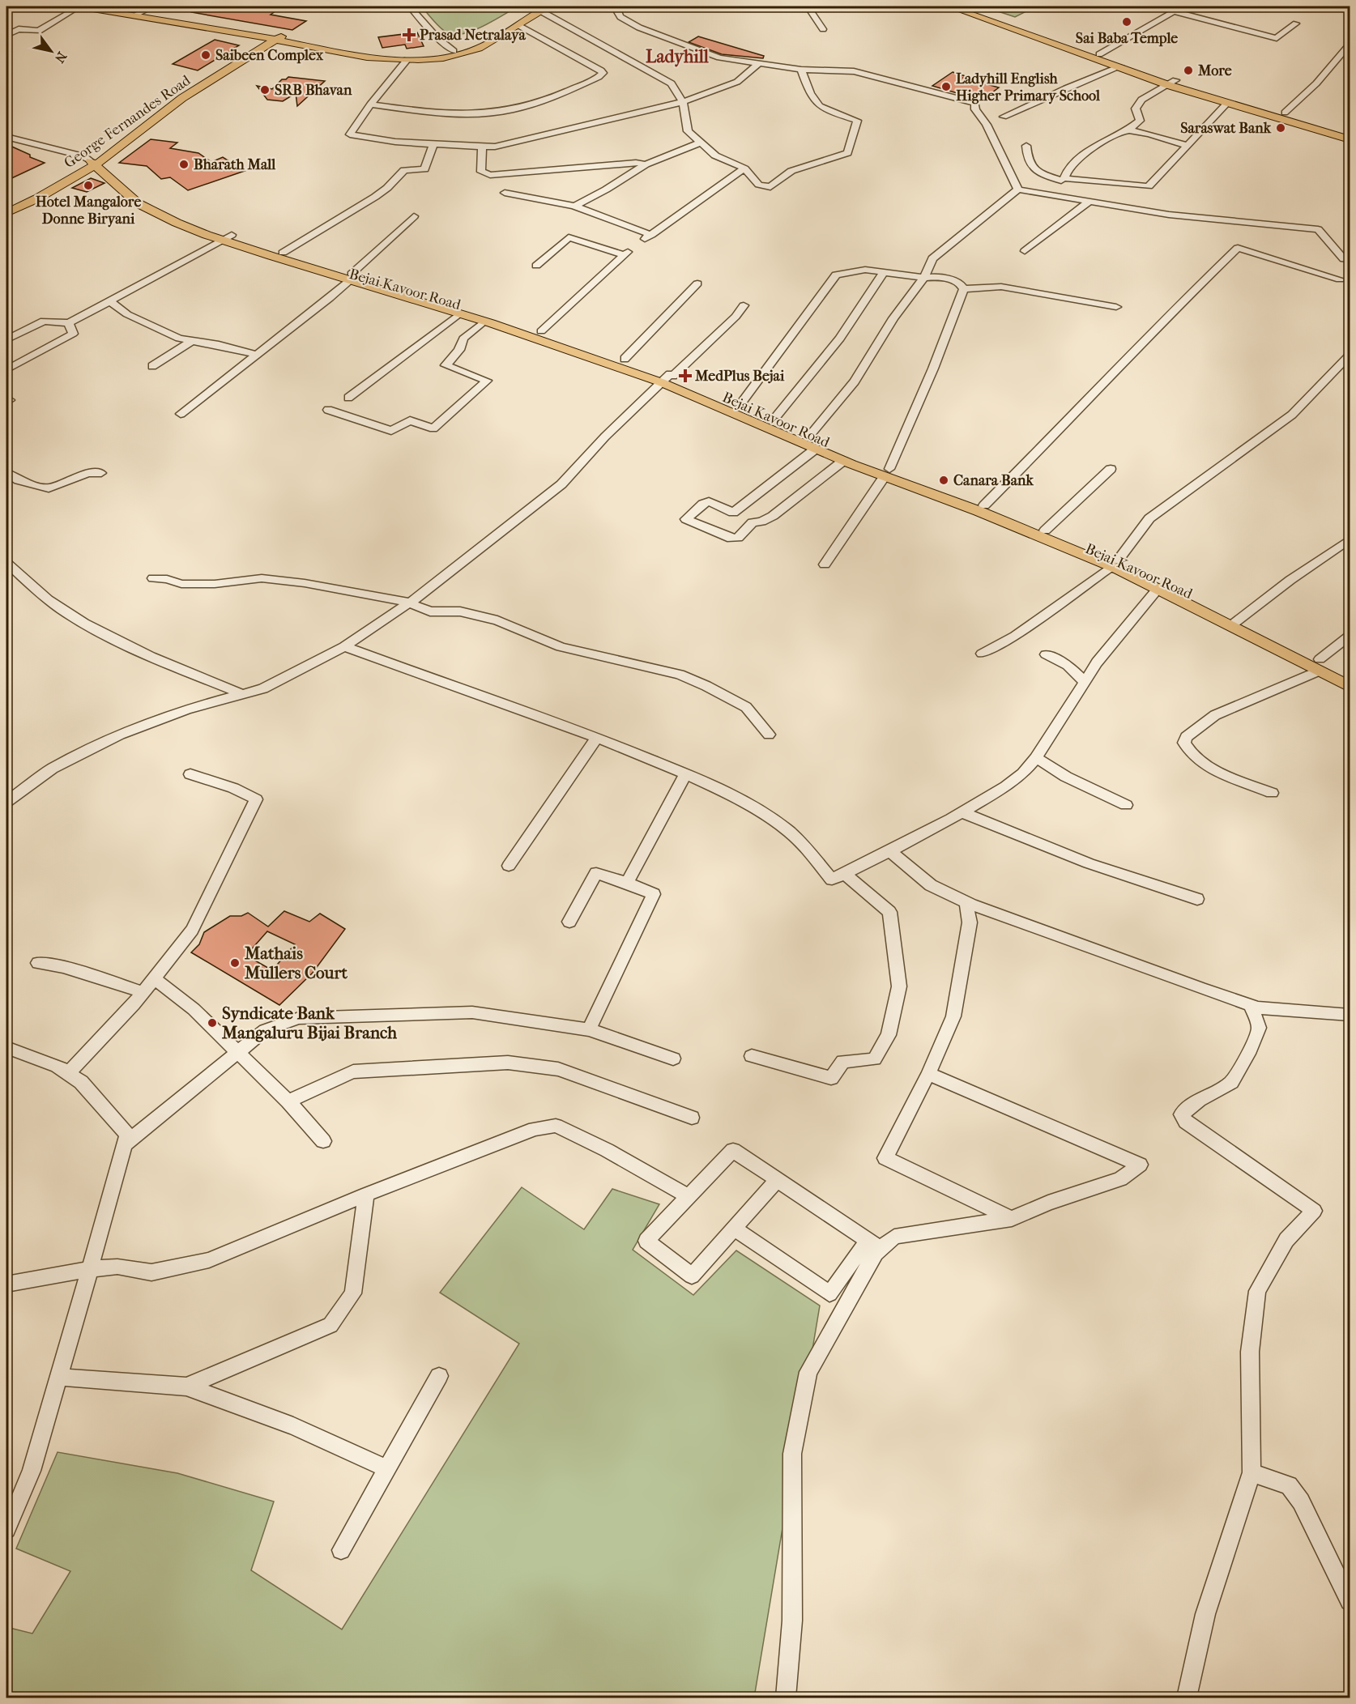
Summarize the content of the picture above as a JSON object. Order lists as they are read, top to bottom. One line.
{"streets":{"main road":["George Fernandes Road","Bejai Kavoor Road"]},"crossings":[["George Fernandes Road","Bejai Kavoor Road"]],"districts":["Ladyhill"],"places":{"other":["Sai Baba Temple","Saibeen Complex","More","Ladyhill English Higher Primary School","SRB Bhavan","Saraswat Bank","Bharath Mall","Hotel Mangalore Donne Biryani","Canara Bank","Mathais Mullers Court","Syndicate Bank Mangaluru Bijai Branch"],"health":["Prasad Netralaya","MedPlus Bejai"]},"north":"bottom right"}
